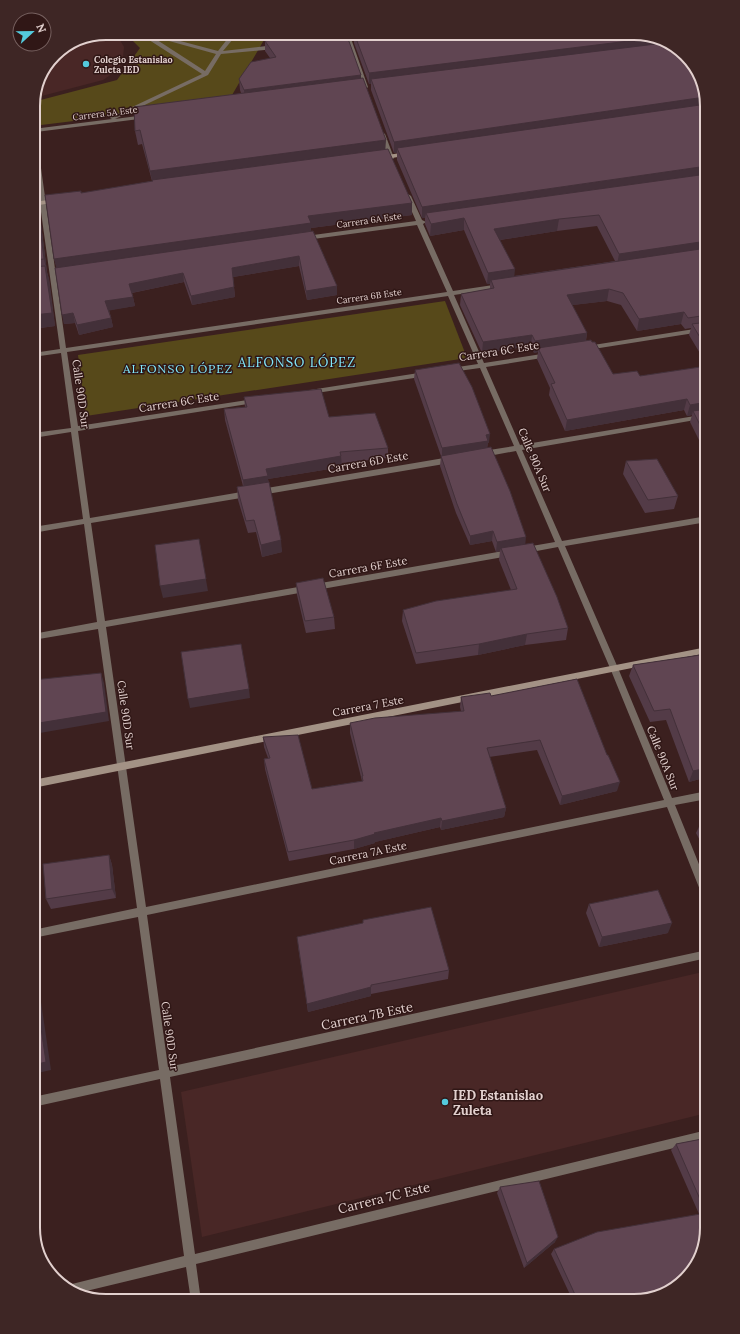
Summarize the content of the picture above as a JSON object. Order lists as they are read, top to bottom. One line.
{"streets":{"street":["Carrera 5A Este","Carrera 6A Este","Carrera 6B Este","Carrera 6C Este","Calle 90D Sur","Calle 90A Sur","Carrera 6D Este","Carrera 6F Este","Carrera 7 Este","Carrera 7A Este","Carrera 7B Este","Carrera 7C Este"]},"crossings":[["Carrera 6A Este","Calle 90A Sur"],["Carrera 6B Este","Calle 90D Sur"],["Carrera 6B Este","Calle 90A Sur"],["Carrera 6C Este","Calle 90D Sur"],["Carrera 6C Este","Calle 90A Sur"],["Calle 90D Sur","Carrera 6D Este"],["Calle 90D Sur","Carrera 6F Este"],["Calle 90D Sur","Carrera 7 Este"],["Calle 90D Sur","Carrera 7A Este"],["Calle 90D Sur","Carrera 7B Este"],["Calle 90D Sur","Carrera 7C Este"],["Calle 90A Sur","Carrera 6F Este"],["Calle 90A Sur","Carrera 7 Este"],["Calle 90A Sur","Carrera 7A Este"]],"districts":["ALFONSO LÓPEZ","ALFONSO LÓPEZ"],"places":["Colegio Estanislao Zuleta IED","IED Estanislao Zuleta"],"north":"right"}
